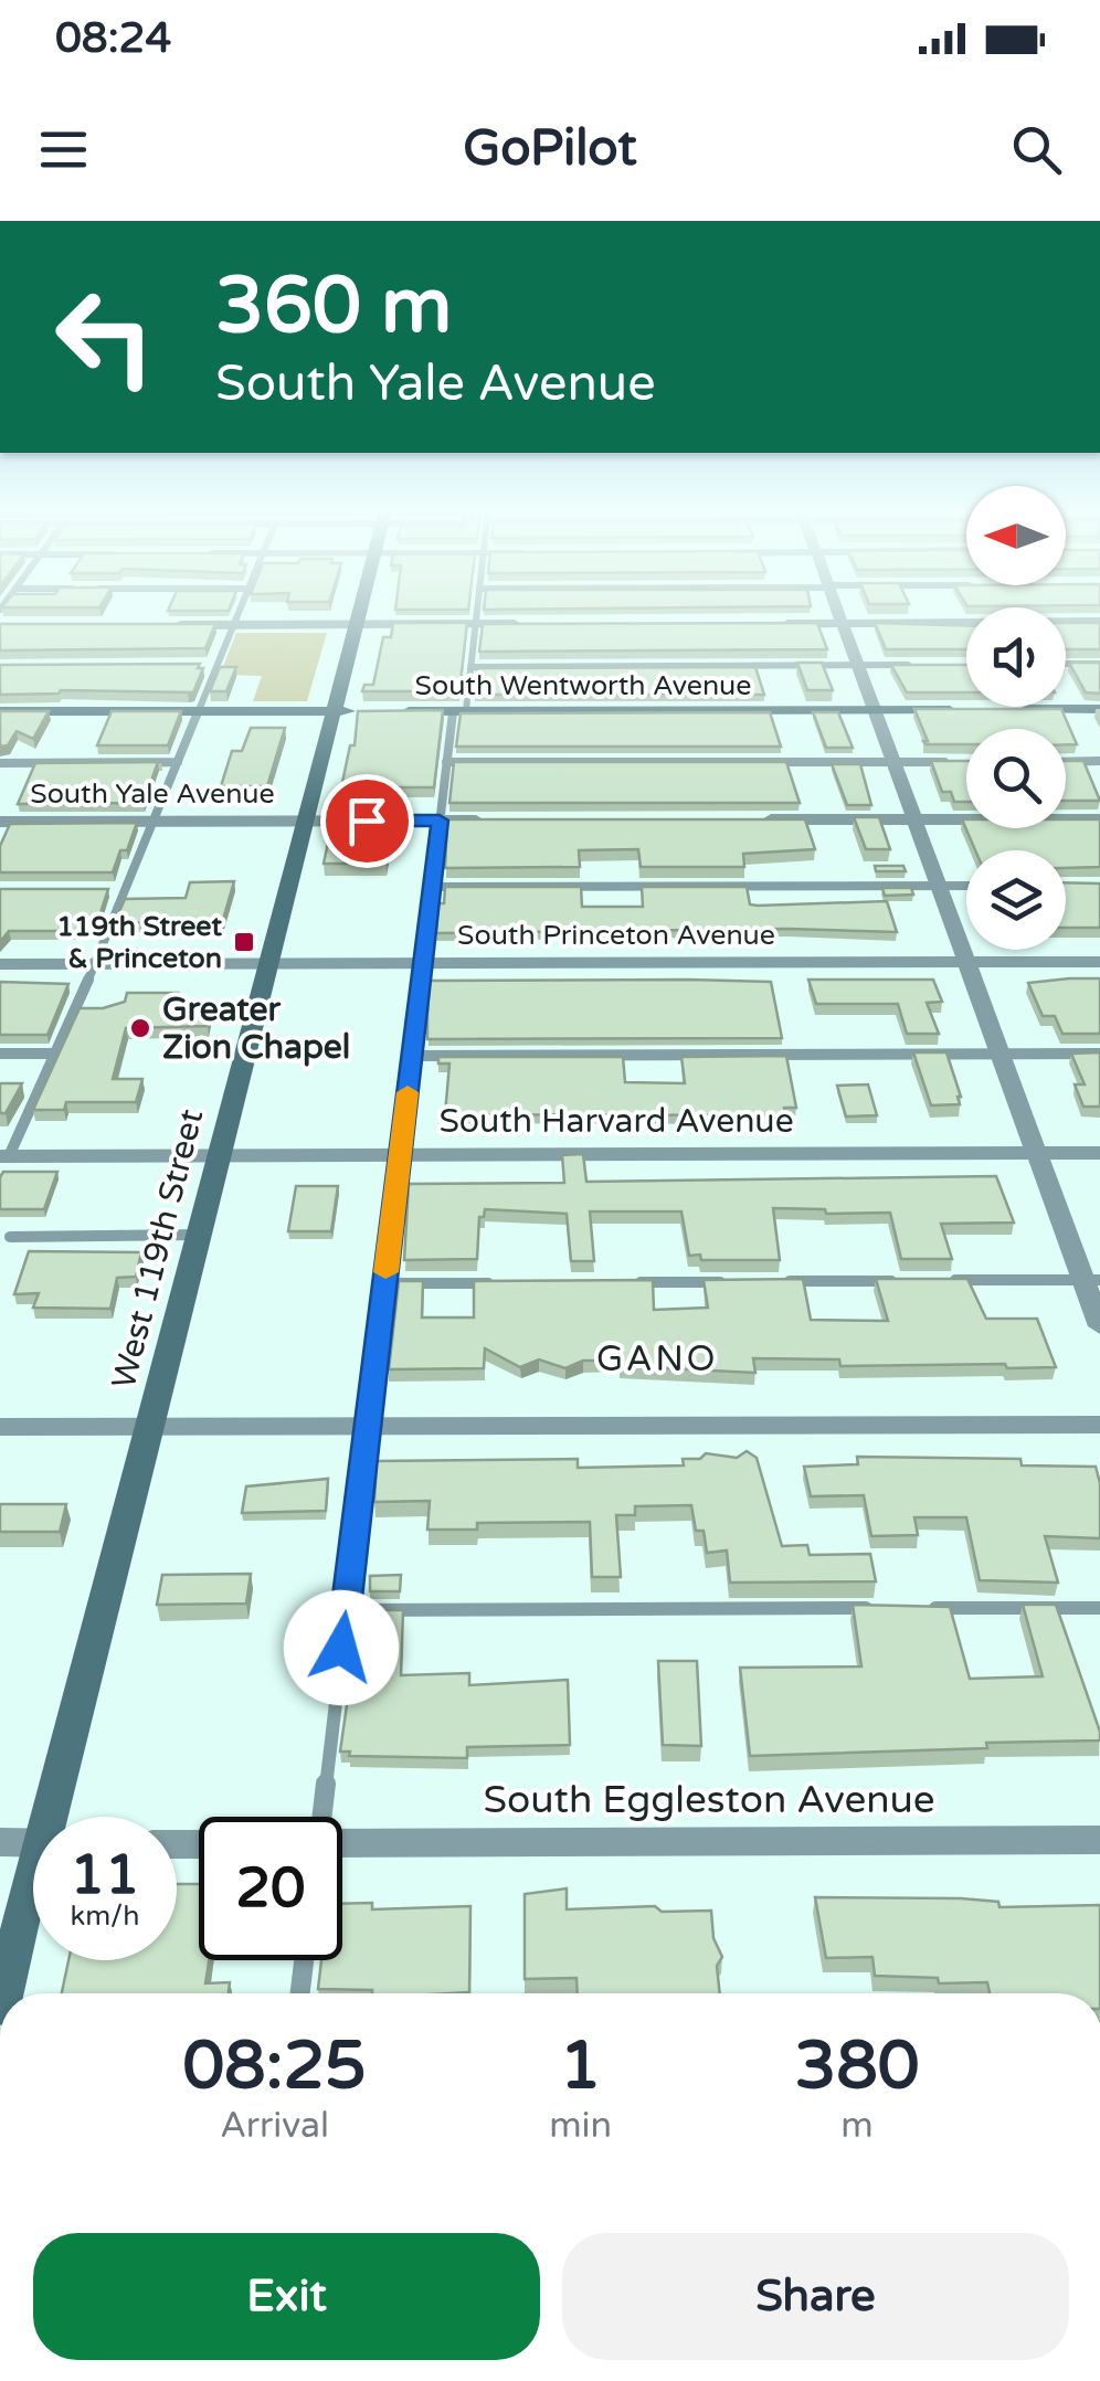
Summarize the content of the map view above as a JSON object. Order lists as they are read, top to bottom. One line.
{"streets":{"street":["South Wentworth Avenue","South Yale Avenue","South Princeton Avenue","South Harvard Avenue","West 119th Street","South Eggleston Avenue"]},"crossings":[["South Wentworth Avenue","West 119th Street"],["South Yale Avenue","West 119th Street"],["South Princeton Avenue","West 119th Street"],["South Harvard Avenue","West 119th Street"]],"districts":["GANO"],"places":{"transit":["119th Street & Princeton"],"other":["Greater Zion Chapel"]},"north":"left","page":{"status":"08:24","header":"GoPilot","turn":["360 m","South Yale Avenue"],"speed":"11 km/h","limit":"20","eta":["08:25","Arrival","1","min","380","m"],"buttons":["Exit","Share"]}}
